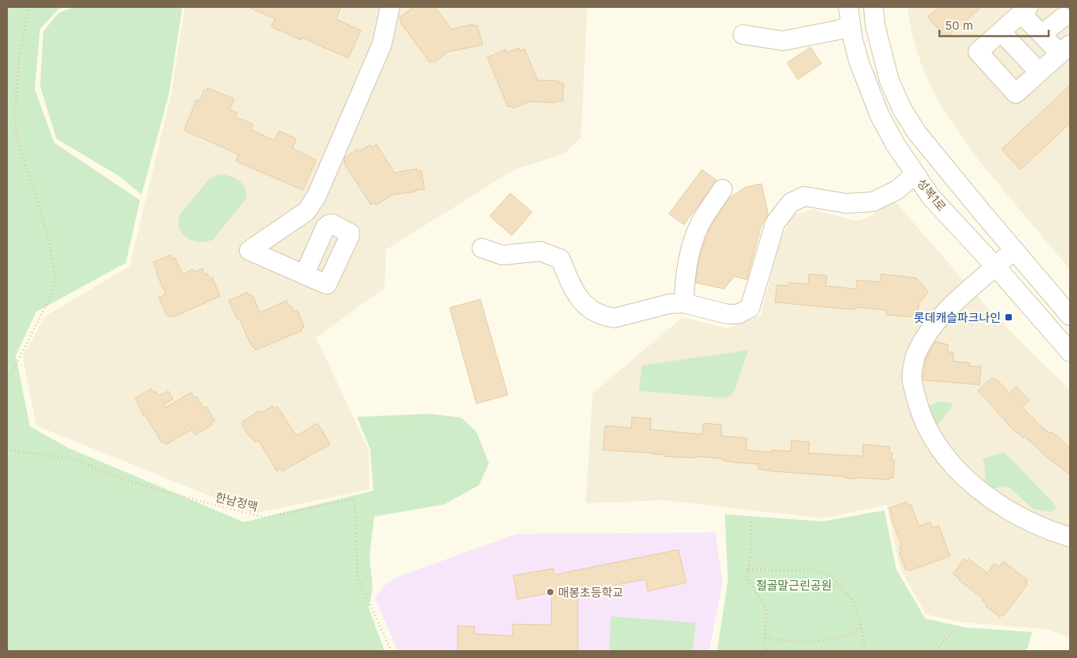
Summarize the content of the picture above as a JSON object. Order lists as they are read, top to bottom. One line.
{"streets":{"street":["성복1로"],"path":["한남정맥"]},"parks":["절골말근린공원"],"places":{"transit":["롯데캐슬파크나인"],"other":["매봉초등학교"]},"scale_bar":"50 m"}
